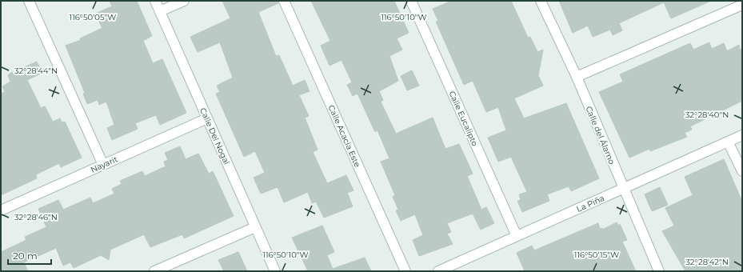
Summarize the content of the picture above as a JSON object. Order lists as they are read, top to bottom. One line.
{"streets":{"street":["Calle Eucalipto","Calle del Álamo","Calle Del Nogal","Calle Acacia Este","Nayarit","La Piña"]},"crossings":[["Calle Eucalipto","La Piña"],["Calle del Álamo","La Piña"],["Calle Del Nogal","Nayarit"]],"scale_bar":"20 m","coordinates":["116°50'05\"W","116°50'10\"W","32°28'44\"N","32°28'40\"N","32°28'46\"N","116°50'15\"W","32°28'42\"N"]}
